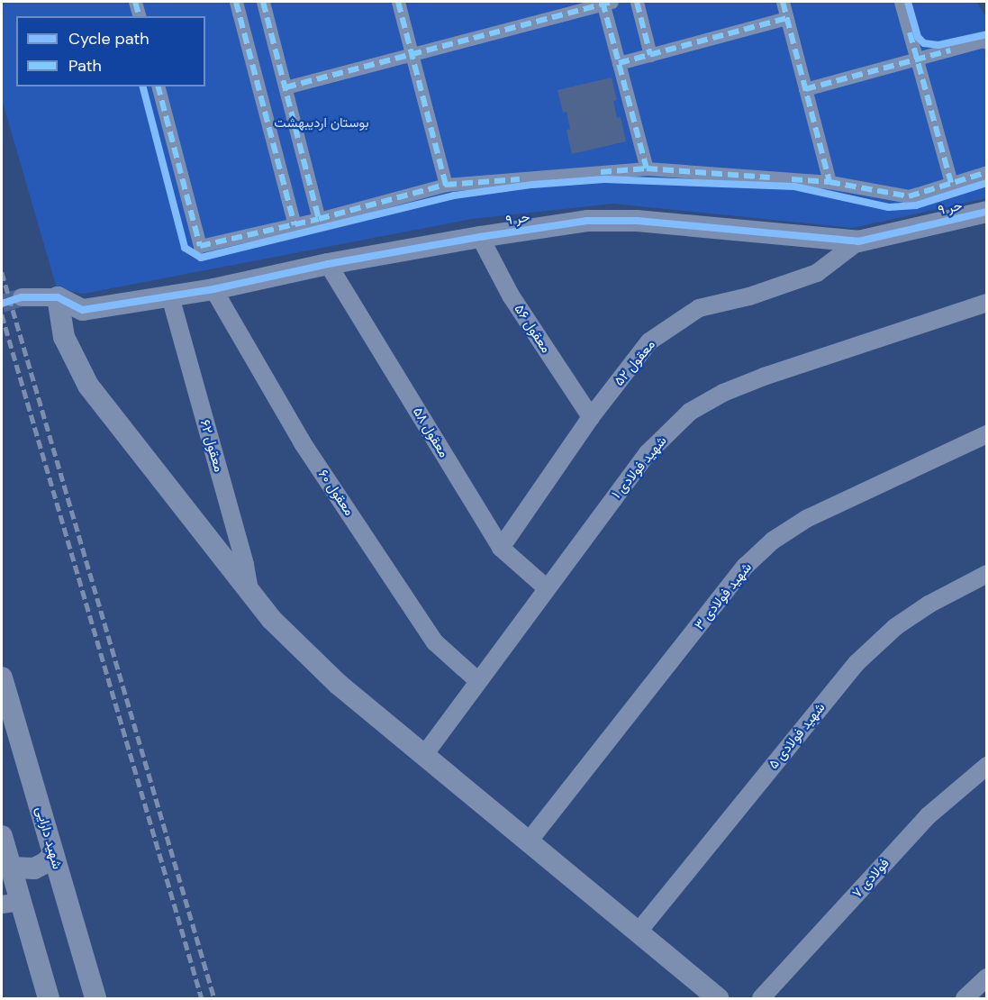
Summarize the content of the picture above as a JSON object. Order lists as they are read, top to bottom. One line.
{"streets":{"street":["حر ۹","معقول ۵۶","معقول ۵۲","معقول ۵۸","معقول ۶۲","شهید فولادی ۱","معقول ۶۰","شهید فولادی ۳","شهید فولادی ۵","شهید دارایی","فولادی ۷"]},"crossings":[["حر ۹","معقول ۵۶"],["حر ۹","معقول ۵۲"],["حر ۹","معقول ۵۸"],["حر ۹","معقول ۶۲"],["حر ۹","معقول ۶۰"],["معقول ۵۶","معقول ۵۲"],["معقول ۵۲","معقول ۵۸"],["معقول ۵۸","شهید فولادی ۱"],["شهید فولادی ۱","معقول ۶۰"]],"parks":["بوستان اردیبهشت"],"legend":["Cycle path","Path"]}
